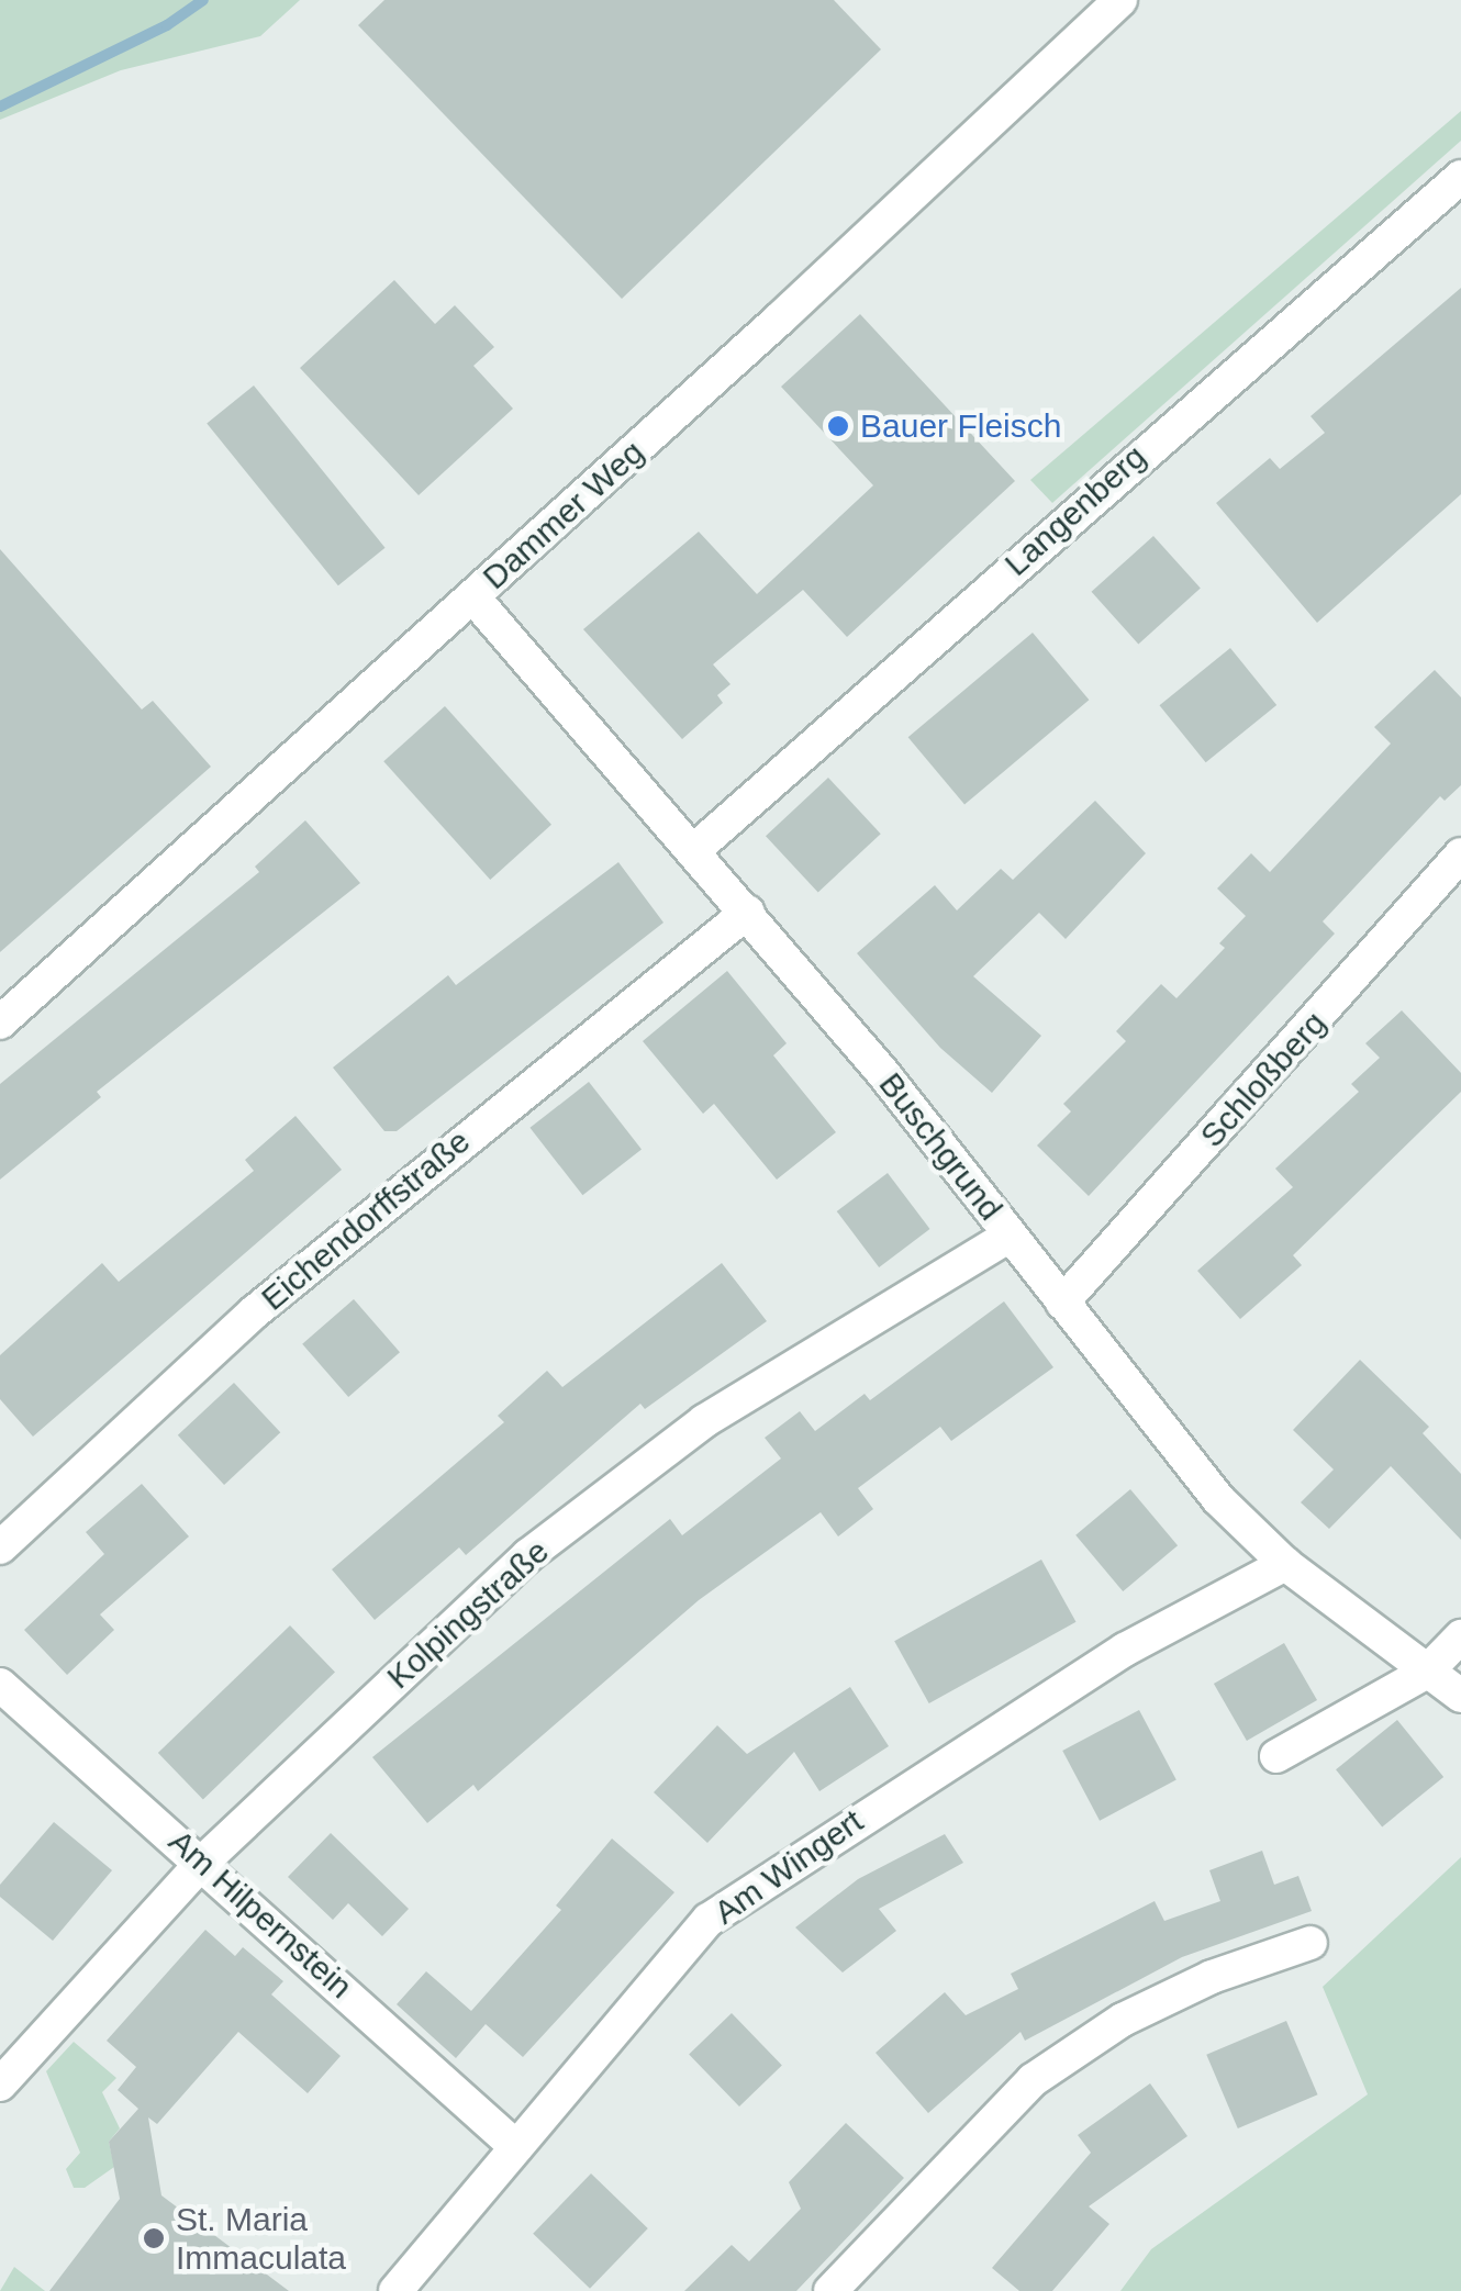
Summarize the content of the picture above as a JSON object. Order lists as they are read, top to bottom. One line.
{"streets":{"street":["Langenberg","Dammer Weg","Schloßberg","Buschgrund","Eichendorffstraße","Kolpingstraße","Am Wingert","Am Hilpernstein"]},"crossings":[["Langenberg","Buschgrund"],["Dammer Weg","Buschgrund"],["Schloßberg","Buschgrund"],["Buschgrund","Eichendorffstraße"],["Buschgrund","Kolpingstraße"],["Buschgrund","Am Wingert"],["Kolpingstraße","Am Hilpernstein"],["Am Wingert","Am Hilpernstein"]],"places":["Bauer Fleisch","St. Maria Immaculata"]}
